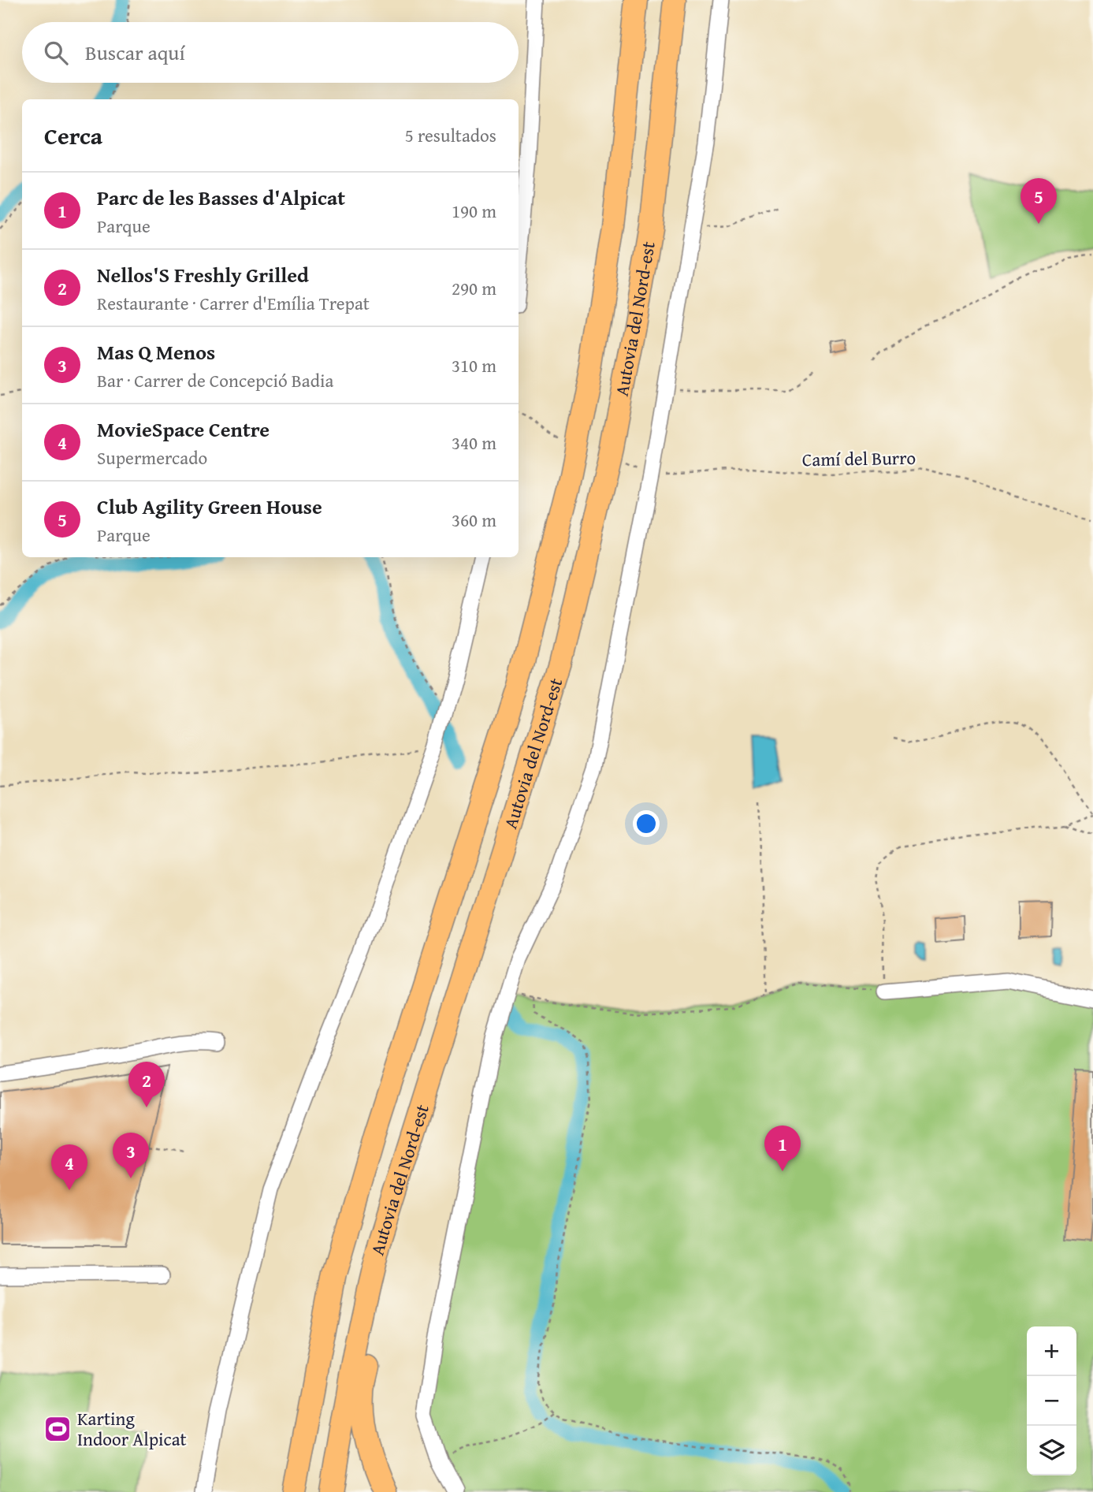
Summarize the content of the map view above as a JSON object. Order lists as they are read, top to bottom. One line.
{"streets":{"highway":["Autovia del Nord-est"],"path":["Camí del Burro"]},"places":{"sports":["Karting Indoor Alpicat"]},"page":{"search":"Buscar aquí","heading":["Cerca","5 resultados"],"list":[{"mark":"1","name":"Parc de les Basses d'Alpicat","note":"Parque","value":"190 m"},{"mark":"2","name":"Nellos'S Freshly Grilled","note":"Restaurante · Carrer d'Emília Trepat","value":"290 m"},{"mark":"3","name":"Mas Q Menos","note":"Bar · Carrer de Concepció Badia","value":"310 m"},{"mark":"4","name":"MovieSpace Centre","note":"Supermercado","value":"340 m"},{"mark":"5","name":"Club Agility Green House","note":"Parque","value":"360 m"}],"pins":["5","2","1","3","4"],"map_buttons":["+","−"]}}
